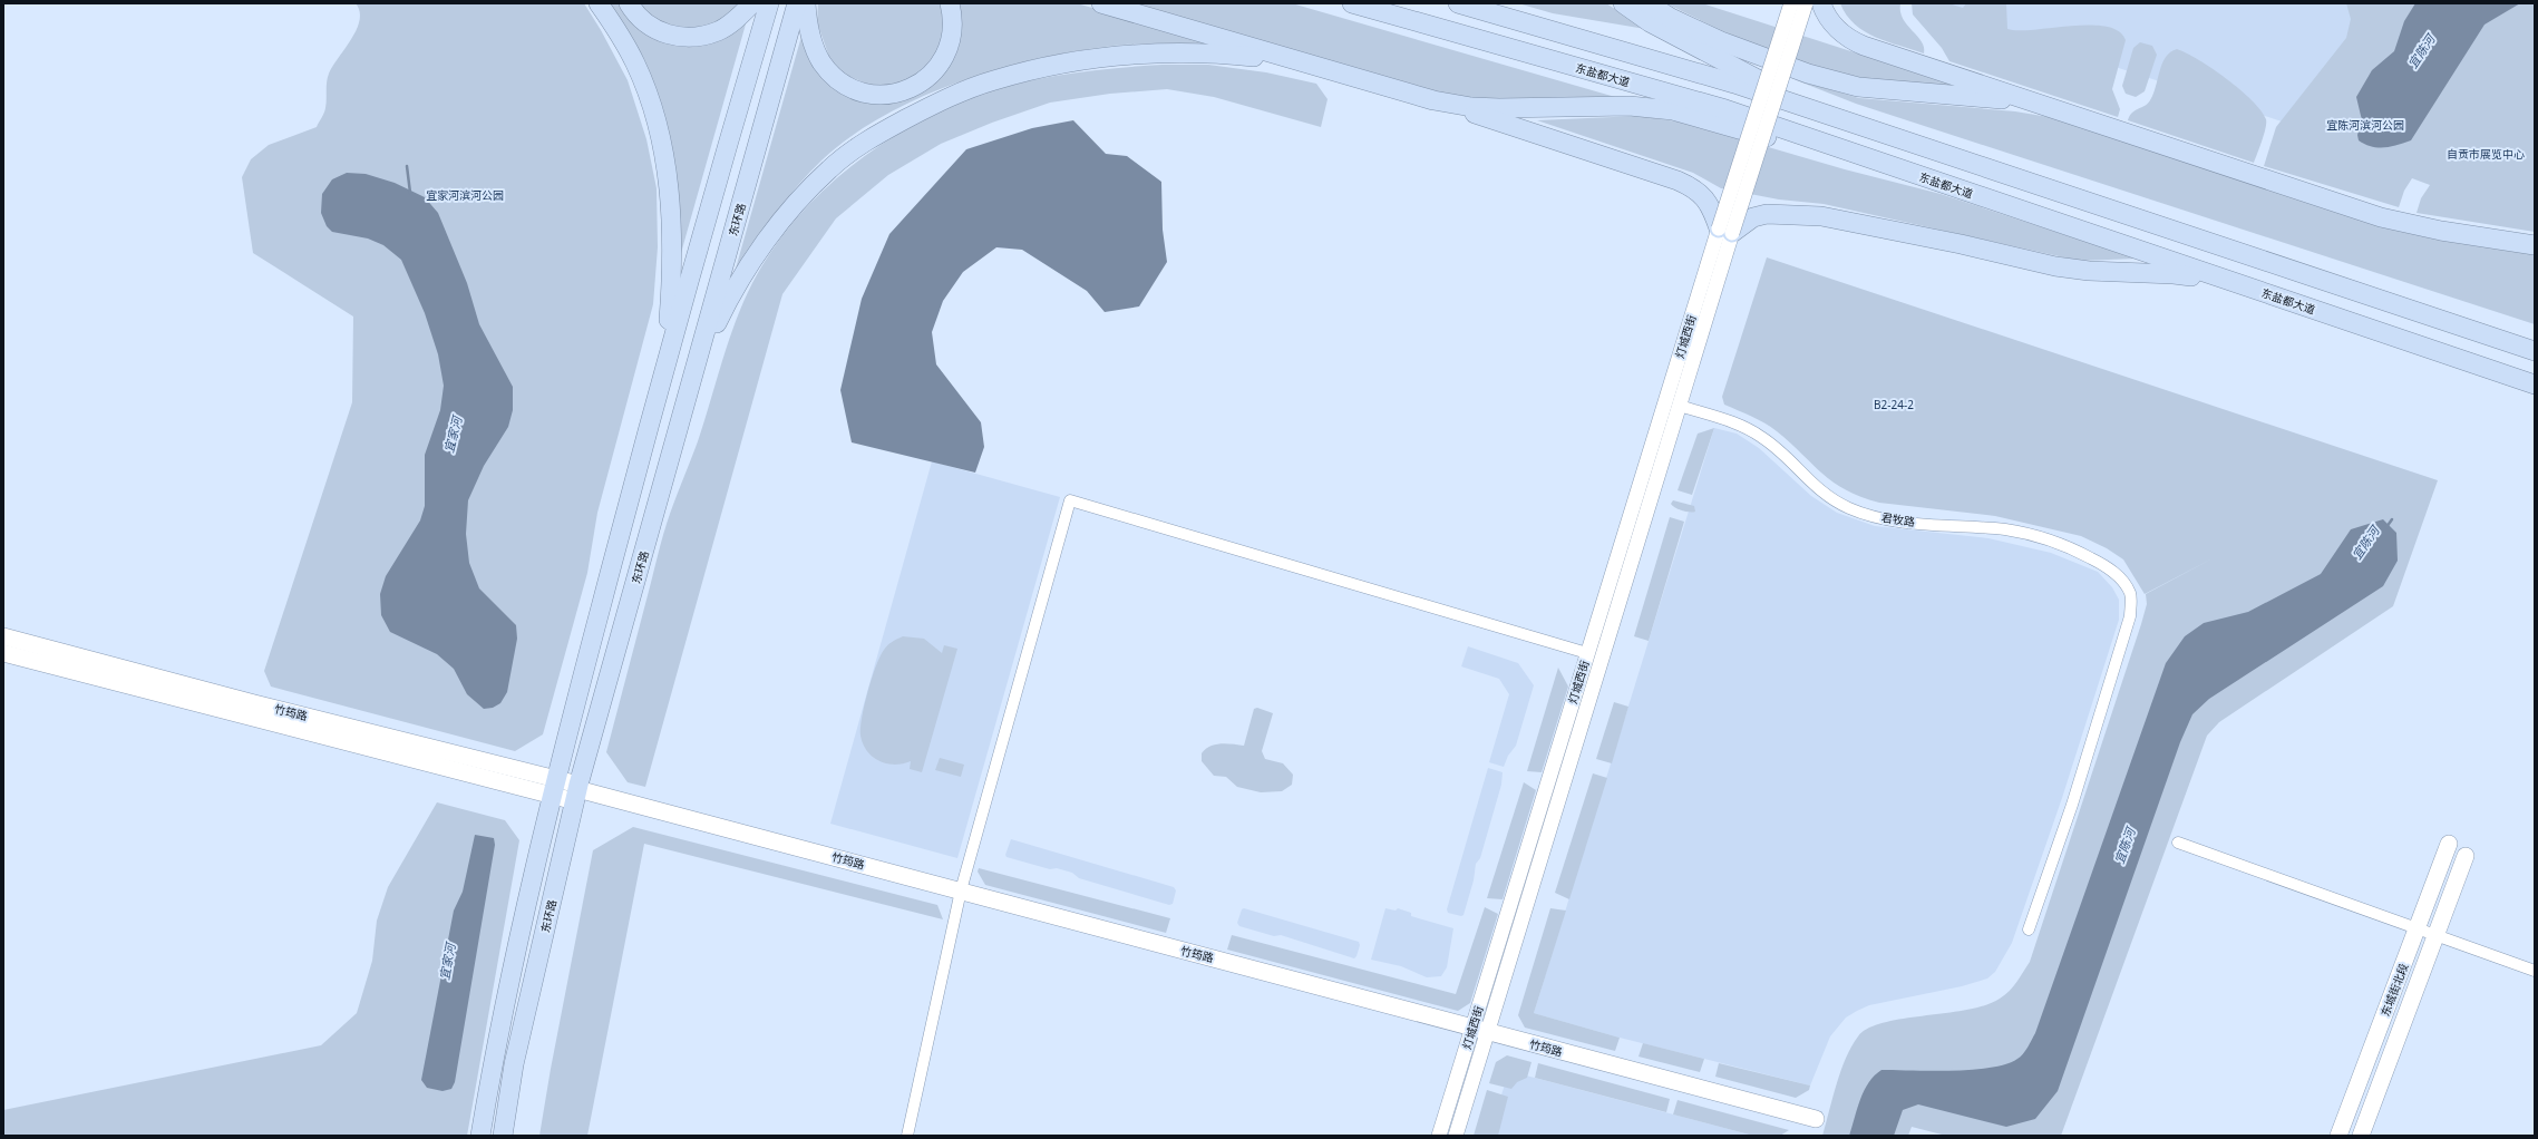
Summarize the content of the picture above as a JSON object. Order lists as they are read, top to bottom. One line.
{"streets":{"highway":["东盐都大道","东环路"],"main road":["竹筠路","东城街北段"],"street":["灯城西街","君牧路"]},"crossings":[["东环路","竹筠路"],["灯城西街","君牧路"],["灯城西街","竹筠路"]],"water":["宜陈河","宜家河"],"parks":["宜陈河滨河公园","自贡市展览中心","宜家河滨河公园","B2-24-2"]}
